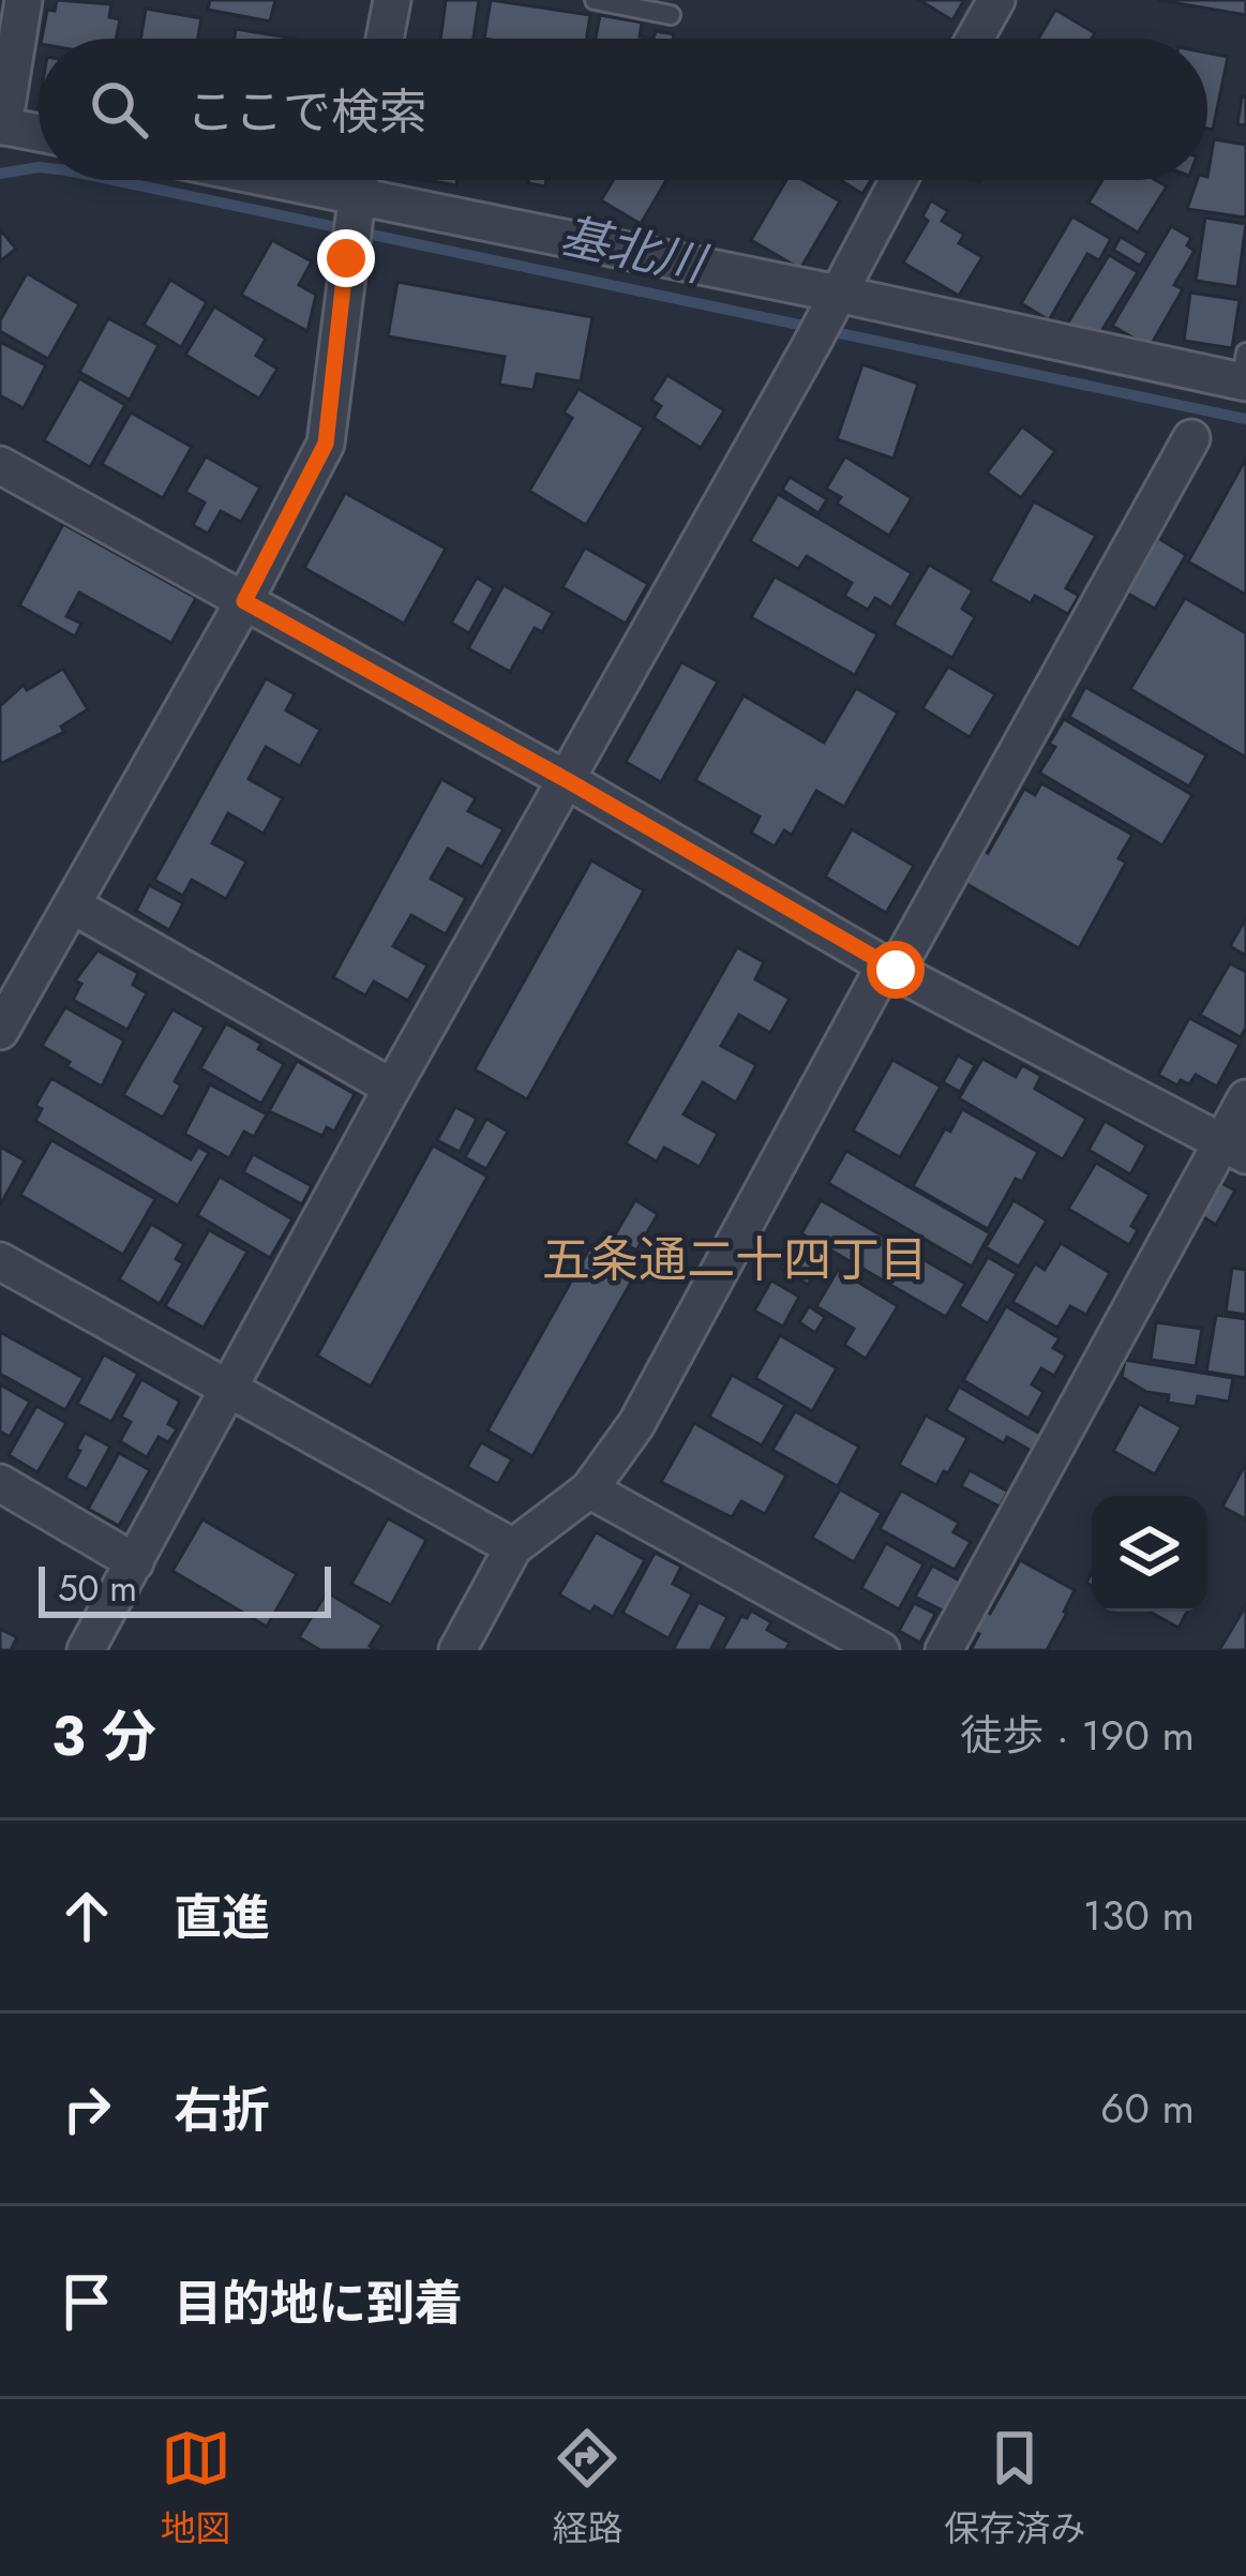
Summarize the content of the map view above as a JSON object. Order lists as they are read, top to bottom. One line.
{"districts":["五条通二十四丁目"],"water":["基北川"],"scale_bar":"50 m","page":{"search":"ここで検索","scale":"50 m","heading":["3 分","徒歩 · 190 m"],"list":[["直進","130 m"],["右折","60 m"],"目的地に到着"],"nav":["地図","経路","保存済み"]}}
